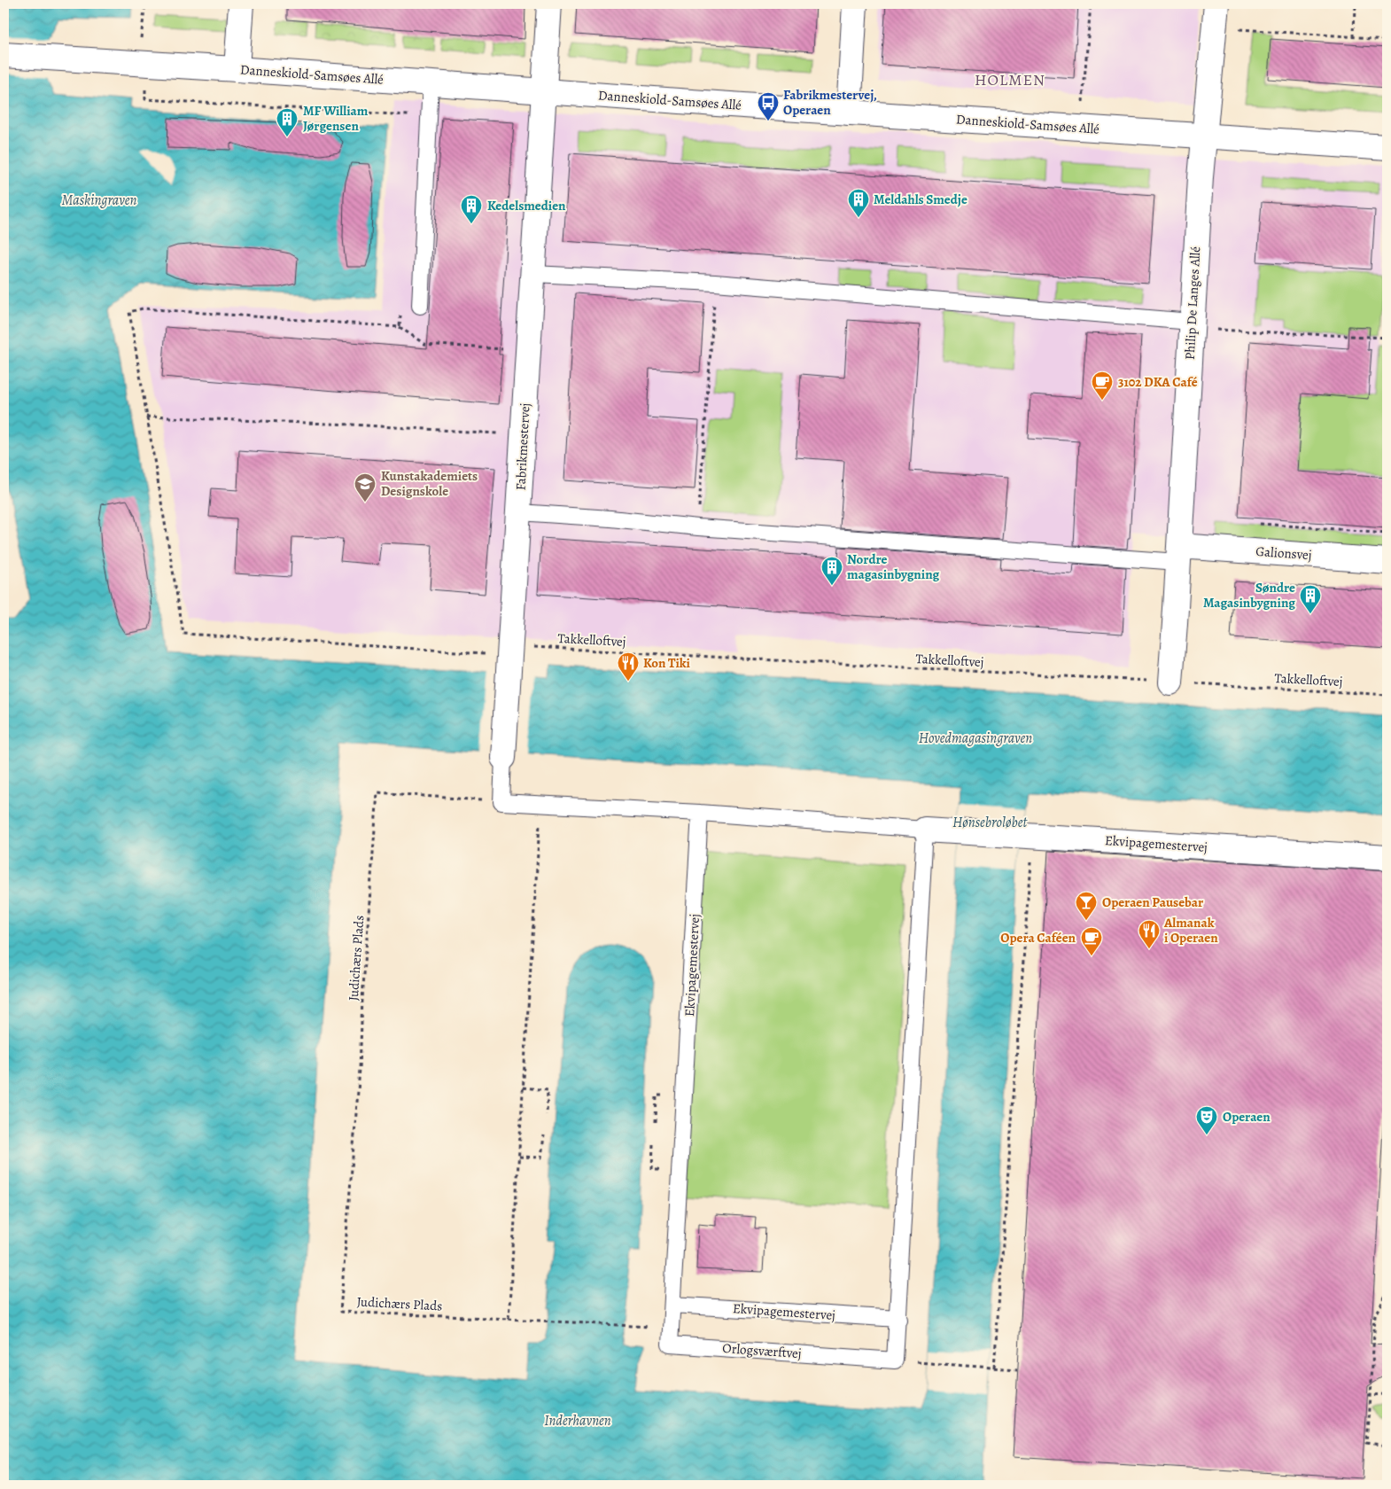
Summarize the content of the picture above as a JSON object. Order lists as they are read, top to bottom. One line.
{"streets":{"street":["Danneskiold-Samsøes Allé","Philip De Langes Allé","Fabrikmestervej","Galionsvej","Ekvipagemestervej"],"lane":["Orlogsværftvej"],"path":["Takkelloftvej","Judichærs Plads"]},"crossings":[["Danneskiold-Samsøes Allé","Philip De Langes Allé"],["Danneskiold-Samsøes Allé","Fabrikmestervej"],["Philip De Langes Allé","Galionsvej"],["Philip De Langes Allé","Takkelloftvej"],["Fabrikmestervej","Takkelloftvej"],["Fabrikmestervej","Ekvipagemestervej"],["Fabrikmestervej","Judichærs Plads"],["Ekvipagemestervej","Judichærs Plads"],["Ekvipagemestervej","Orlogsværftvej"]],"districts":["HOLMEN"],"water":["Maskingraven","Hovedmagasingraven","Hønsebroløbet","Inderhavnen"],"places":{"bus stop":["Fabrikmestervej, Operaen"],"building":["MF William Jørgensen","Meldahls Smedje","Kedelsmedien","Nordre magasinbygning","Søndre Magasinbygning"],"cafe":["3102 DKA Café","Opera Caféen"],"school or university":["Kunstakademiets Designskole"],"restaurant":["Kon Tiki","Almanak i Operaen"],"bar":["Operaen Pausebar"],"theatre":["Operaen"]}}
